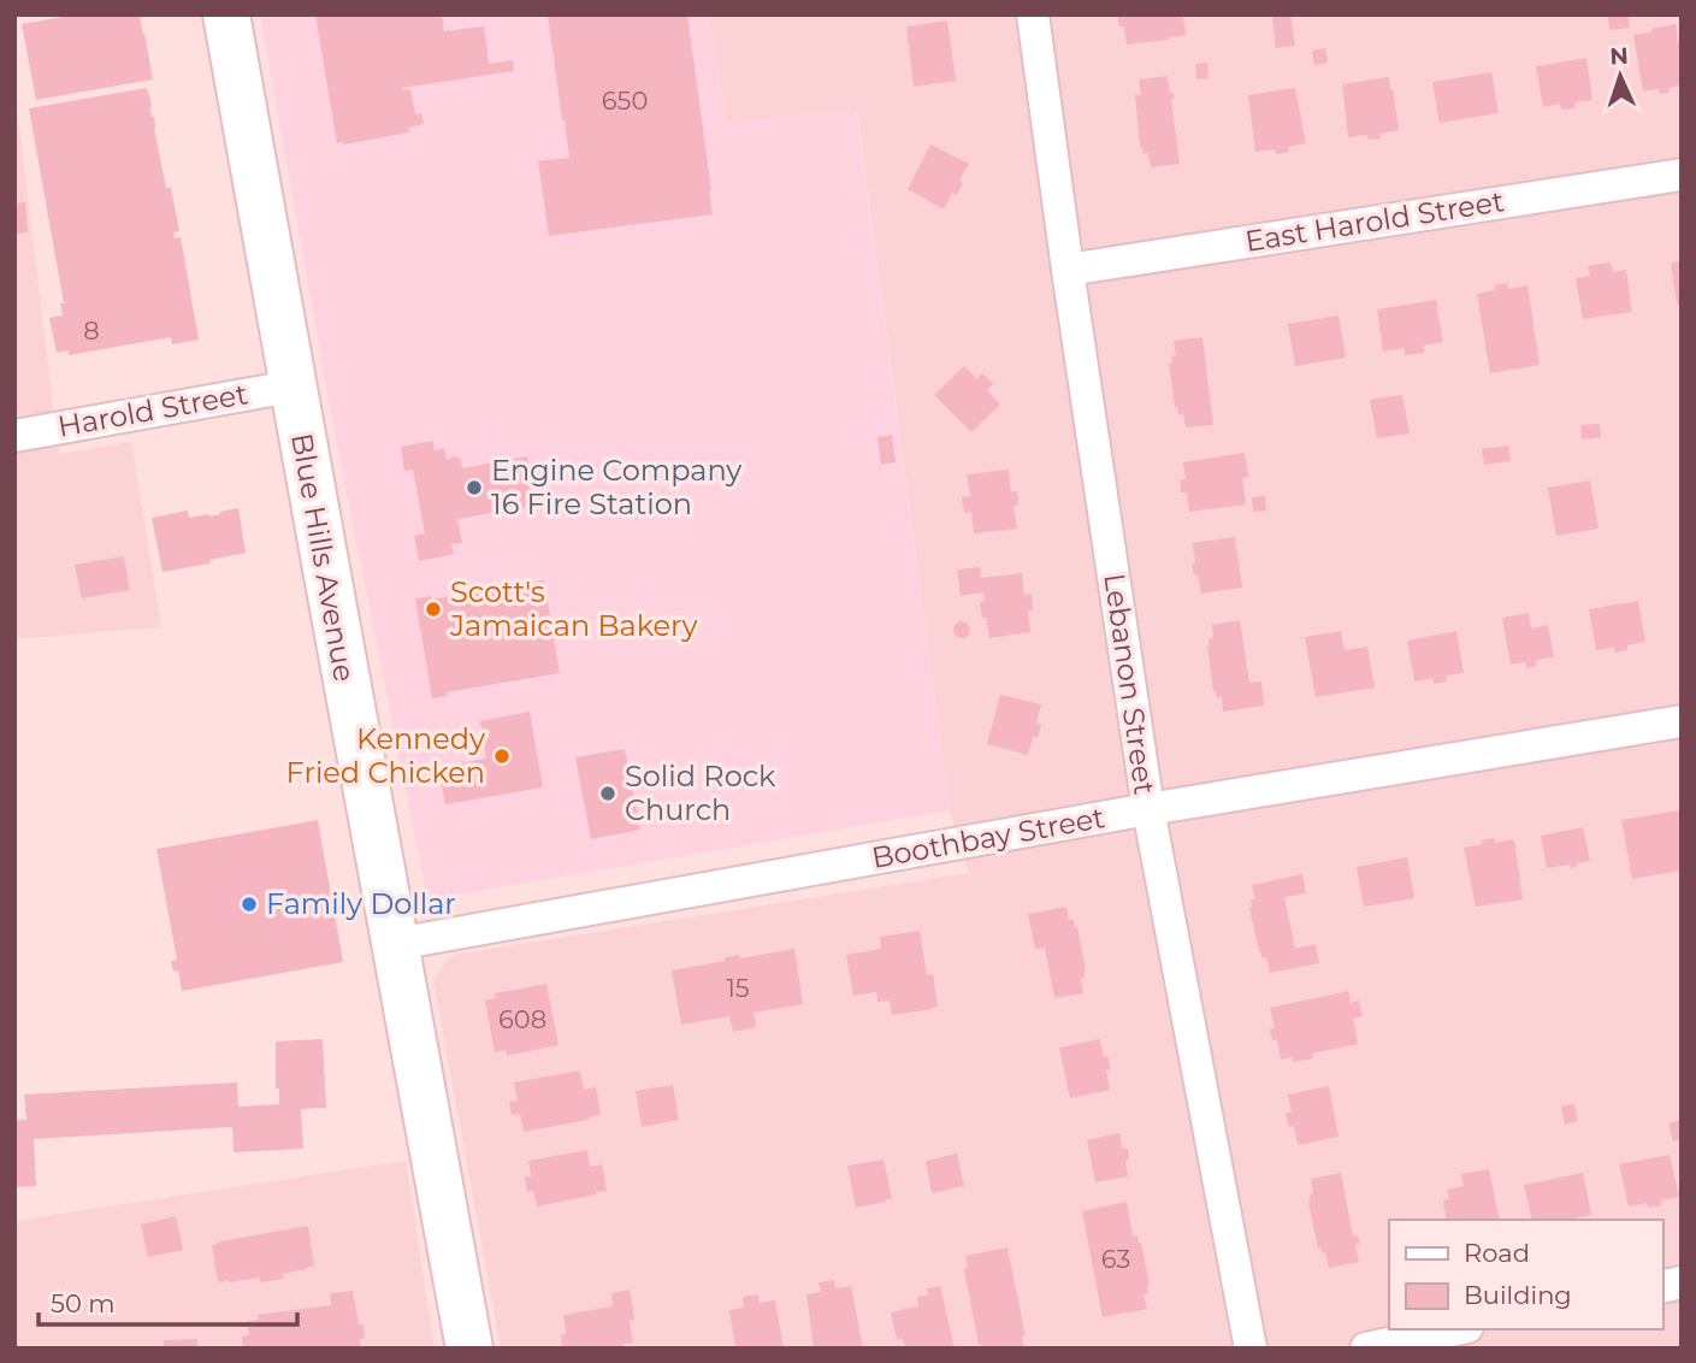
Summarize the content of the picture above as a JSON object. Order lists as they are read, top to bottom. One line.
{"streets":{"main road":["Blue Hills Avenue"],"street":["East Harold Street","Harold Street","Lebanon Street","Boothbay Street"]},"crossings":[["East Harold Street","Lebanon Street"],["Harold Street","Blue Hills Avenue"],["Blue Hills Avenue","Boothbay Street"],["Lebanon Street","Boothbay Street"]],"places":["Engine Company 16 Fire Station","Scott's Jamaican Bakery","Kennedy Fried Chicken","Solid Rock Church","Family Dollar"],"house_numbers":["650","8","15","608","63"],"legend":["Road","Building"],"scale_bar":"50 m","north":"top"}
